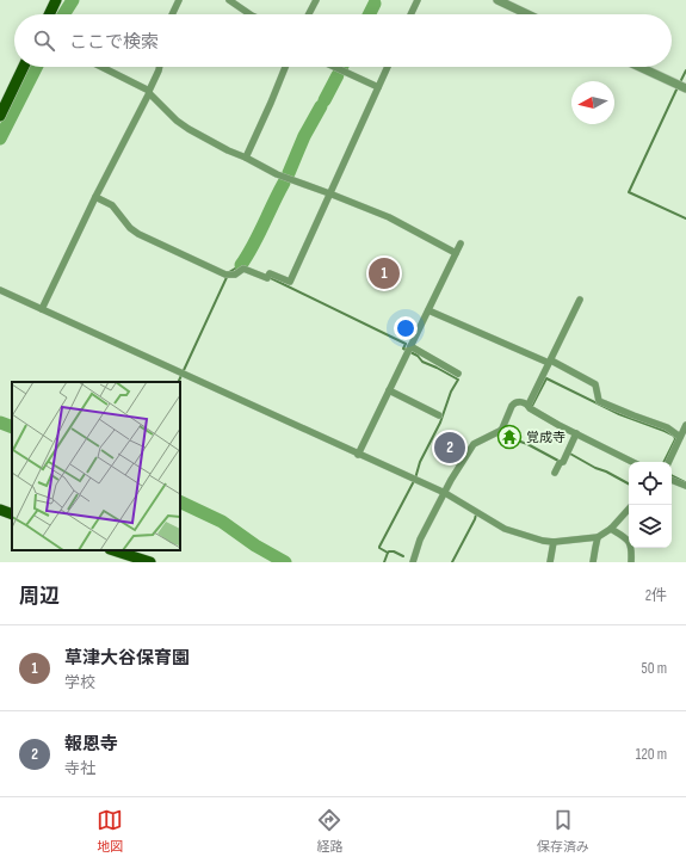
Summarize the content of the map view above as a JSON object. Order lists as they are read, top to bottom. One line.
{"places":{"temple":["覚成寺"]},"north":"left","page":{"search":"ここで検索","pins":["1","2"],"heading":["周辺","2件"],"list":[{"mark":"1","name":"草津大谷保育園","note":"学校","value":"50 m"},{"mark":"2","name":"報恩寺","note":"寺社","value":"120 m"}],"nav":["地図","経路","保存済み"]}}
